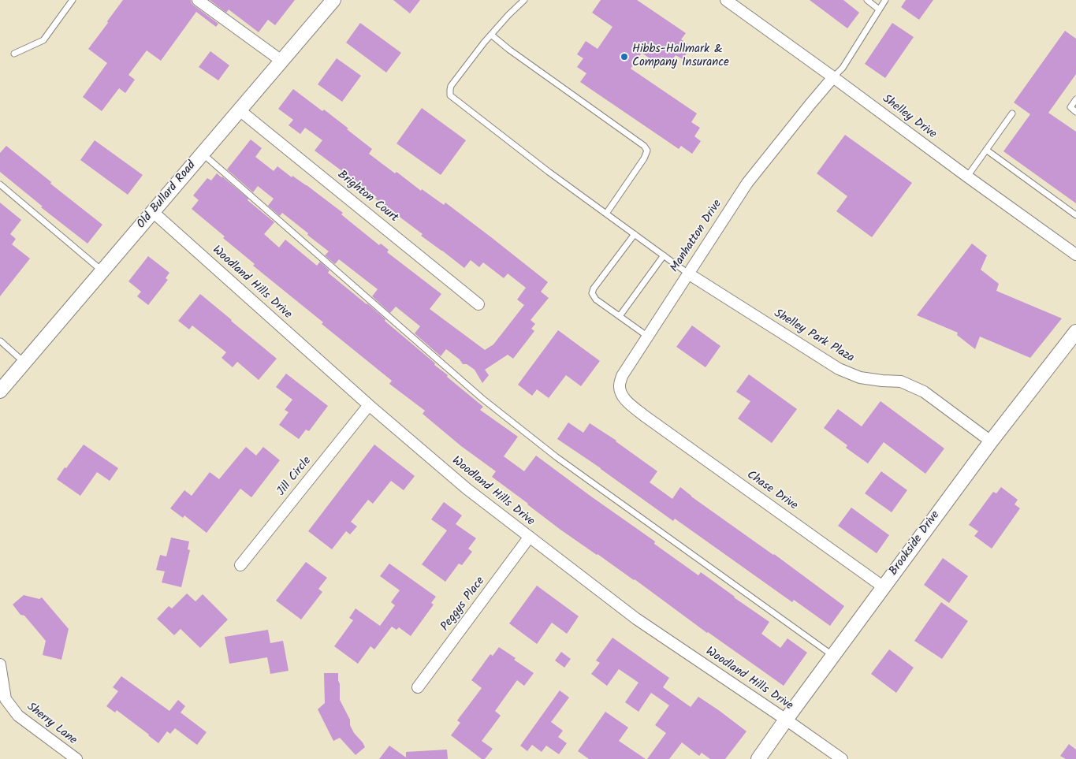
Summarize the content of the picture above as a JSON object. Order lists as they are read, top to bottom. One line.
{"streets":{"street":["Shelley Drive","Old Bullard Road","Brighton Court","Manhatton Drive","Woodland Hills Drive","Shelley Park Plaza","Jill Circle","Chase Drive","Brookside Drive","Peggys Place","Sherry Lane"]},"crossings":[["Shelley Drive","Manhatton Drive"],["Old Bullard Road","Brighton Court"],["Old Bullard Road","Woodland Hills Drive"],["Manhatton Drive","Shelley Park Plaza"],["Manhatton Drive","Chase Drive"],["Woodland Hills Drive","Jill Circle"],["Woodland Hills Drive","Brookside Drive"],["Woodland Hills Drive","Peggys Place"],["Shelley Park Plaza","Brookside Drive"],["Chase Drive","Brookside Drive"]],"places":["Hibbs-Hallmark & Company Insurance"]}
